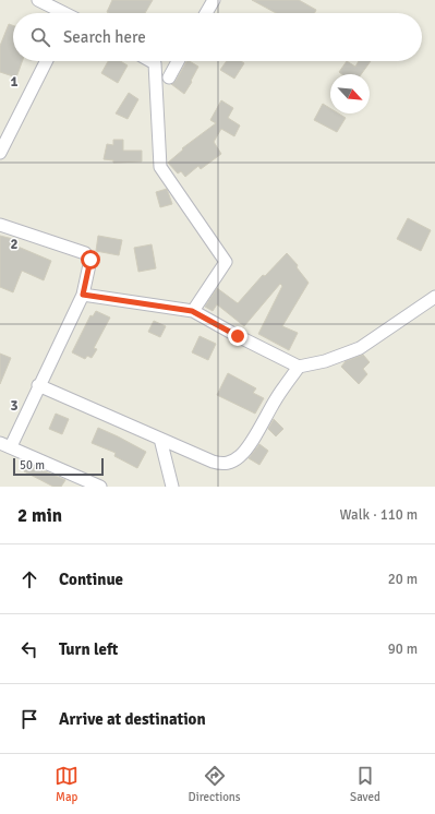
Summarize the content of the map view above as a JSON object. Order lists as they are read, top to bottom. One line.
{"scale_bar":"50 m","north":"bottom right","page":{"search":"Search here","scale":"50 m","heading":["2 min","Walk · 110 m"],"list":[["Continue","20 m"],["Turn left","90 m"],"Arrive at destination"],"nav":["Map","Directions","Saved"]},"grid":{"rows":["1","2","3"]}}
